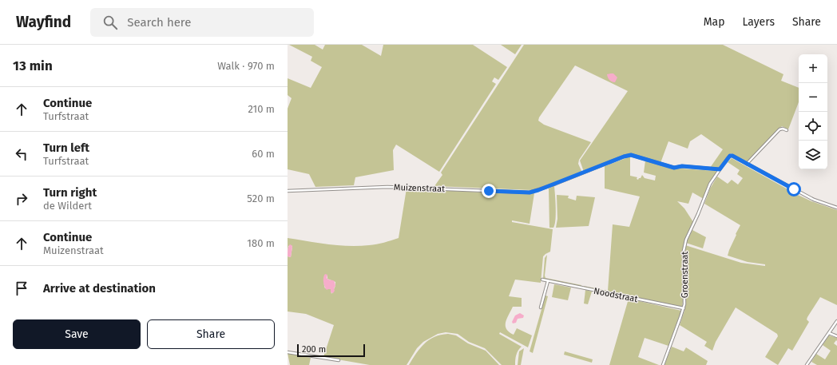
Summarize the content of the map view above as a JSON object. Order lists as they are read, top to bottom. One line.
{"streets":{"street":["Muizenstraat","Groenstraat","Noodstraat"]},"crossings":[["Muizenstraat","Groenstraat"],["Groenstraat","Noodstraat"]],"scale_bar":"200 m","page":{"header":"Wayfind","search":"Search here","nav":["Map","Layers","Share"],"heading":["13 min","Walk · 970 m"],"map_buttons":["+","−"],"list":[["Continue","Turfstraat","210 m"],["Turn left","Turfstraat","60 m"],["Turn right","de Wildert","520 m"],["Continue","Muizenstraat","180 m"],"Arrive at destination"],"buttons":["Save","Share"],"scale":"200 m"}}
